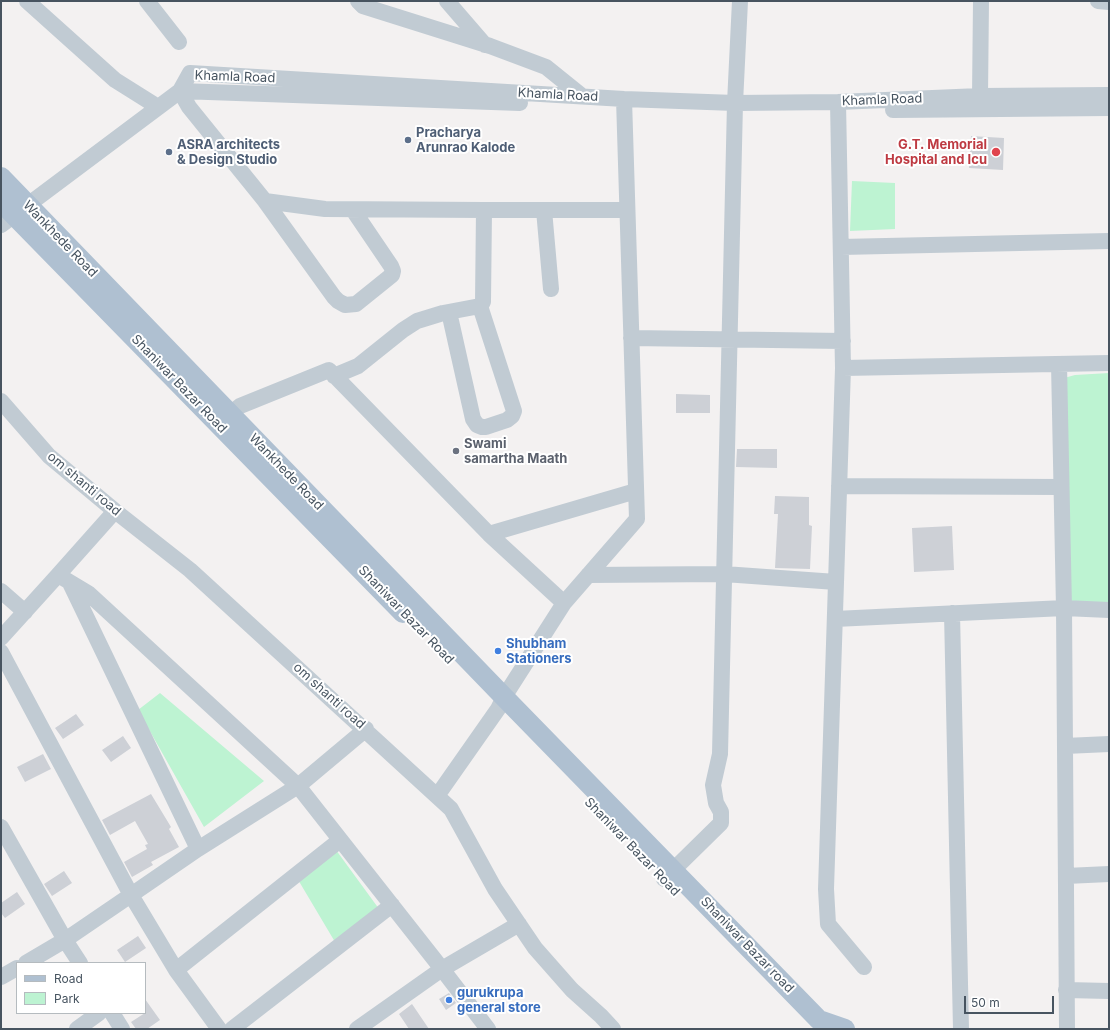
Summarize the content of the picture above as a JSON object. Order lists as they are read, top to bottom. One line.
{"streets":{"main road":["Wankhede Road","Shaniwar Bazar Road","Shaniwar Bazar road"],"street":["Khamla Road","om shanti road"]},"crossings":[["Wankhede Road","Shaniwar Bazar Road"],["Wankhede Road","Shaniwar Bazar road"],["Shaniwar Bazar Road","Shaniwar Bazar road"]],"places":["Pracharya Arunrao Kalode","ASRA architects & Design Studio","G.T. Memorial Hospital and Icu","Swami samartha Maath","Shubham Stationers","gurukrupa general store"],"legend":["Road","Park"],"scale_bar":"50 m"}
